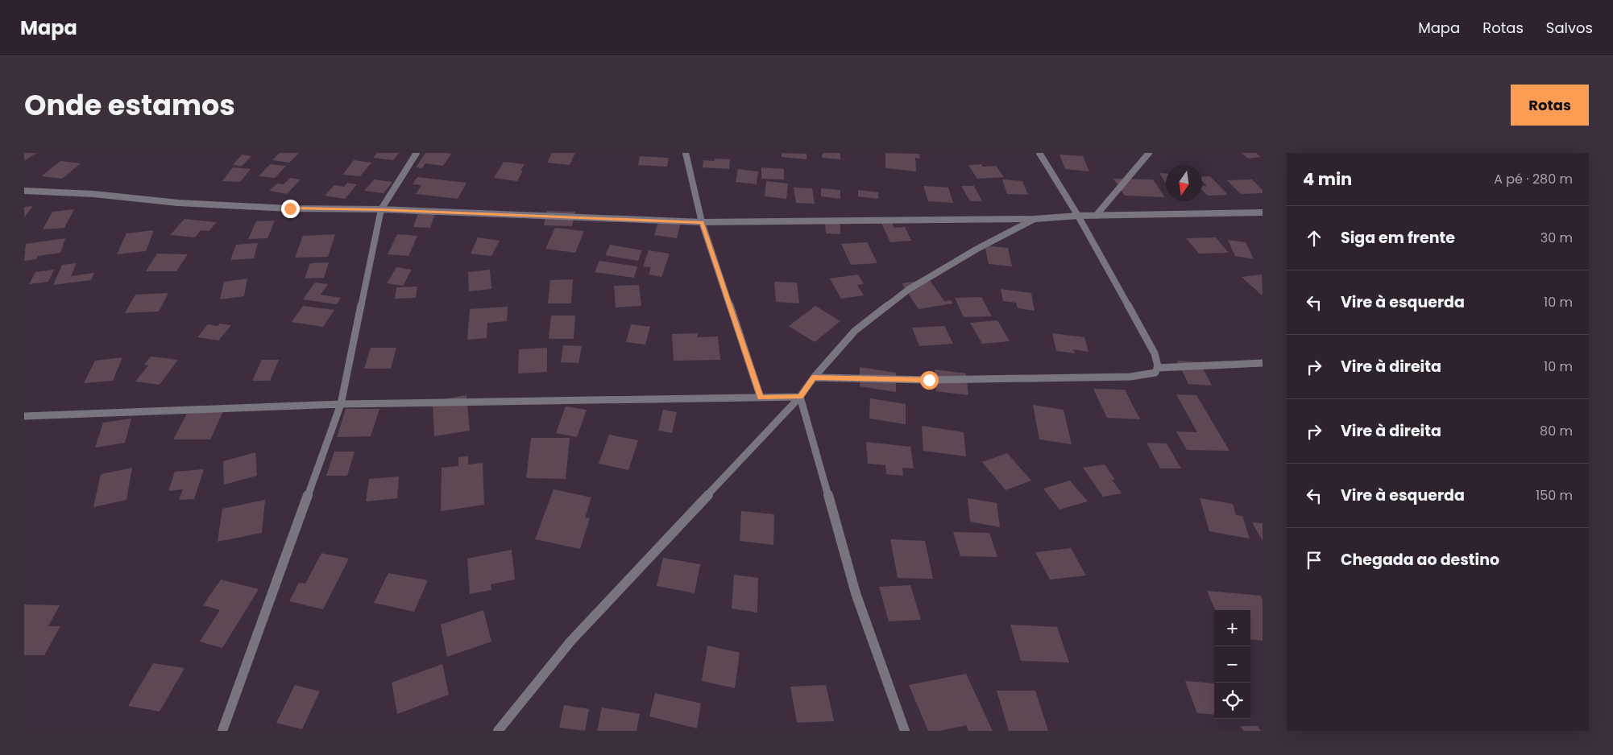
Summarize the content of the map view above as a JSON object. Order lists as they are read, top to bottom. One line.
{"north":"bottom","page":{"header":"Mapa","nav":["Mapa","Rotas","Salvos"],"title":"Onde estamos","buttons":"Rotas","heading":["4 min","A pé · 280 m"],"list":[["Siga em frente","30 m"],["Vire à esquerda","10 m"],["Vire à direita","10 m"],["Vire à direita","80 m"],["Vire à esquerda","150 m"],"Chegada ao destino"],"map_buttons":["+","−"]}}
